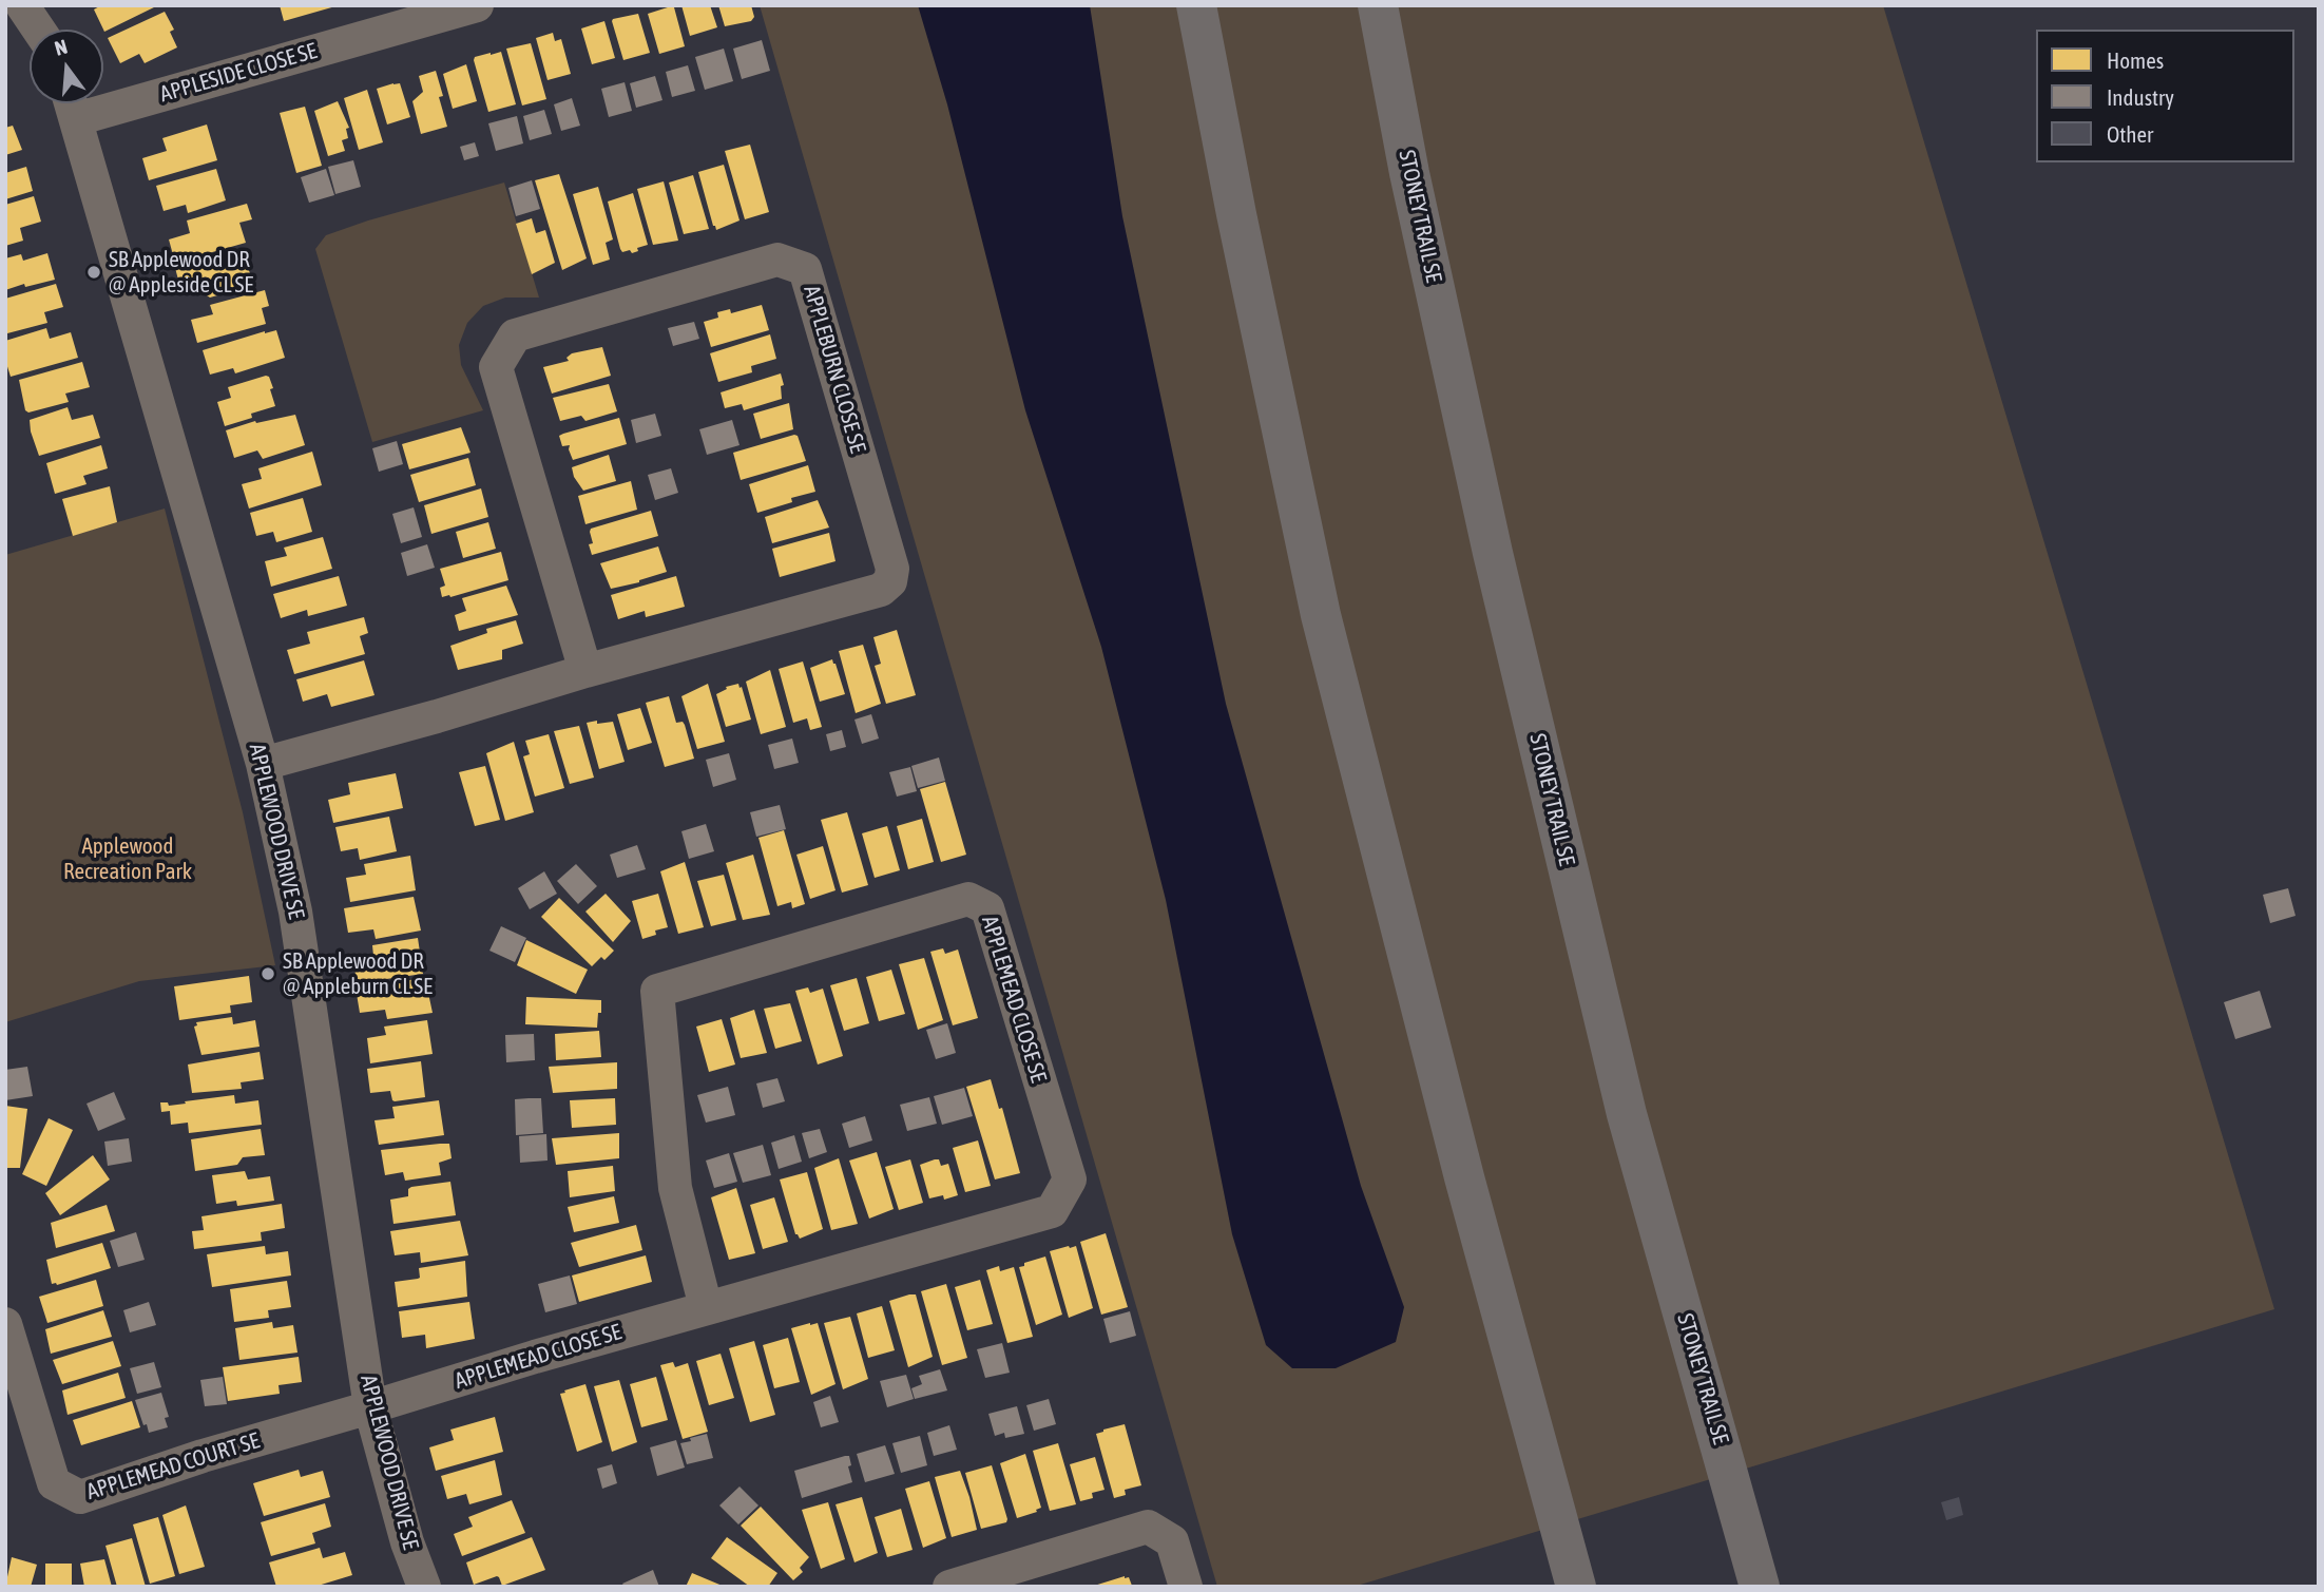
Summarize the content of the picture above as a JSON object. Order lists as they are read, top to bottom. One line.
{"streets":{"highway":["STONEY TRAIL SE"],"street":["APPLESIDE CLOSE SE","APPLEBURN CLOSE SE","APPLEWOOD DRIVE SE","APPLEMEAD CLOSE SE","APPLEMEAD COURT SE"]},"crossings":[["APPLESIDE CLOSE SE","APPLEWOOD DRIVE SE"],["APPLEBURN CLOSE SE","APPLEWOOD DRIVE SE"],["APPLEWOOD DRIVE SE","APPLEMEAD CLOSE SE"],["APPLEWOOD DRIVE SE","APPLEMEAD COURT SE"],["APPLEMEAD CLOSE SE","APPLEMEAD COURT SE"]],"parks":["Applewood Recreation Park"],"places":["SB Applewood DR @ Appleside CL SE","SB Applewood DR @ Appleburn CL SE"],"legend":["Homes","Industry","Other"],"north":"top"}
